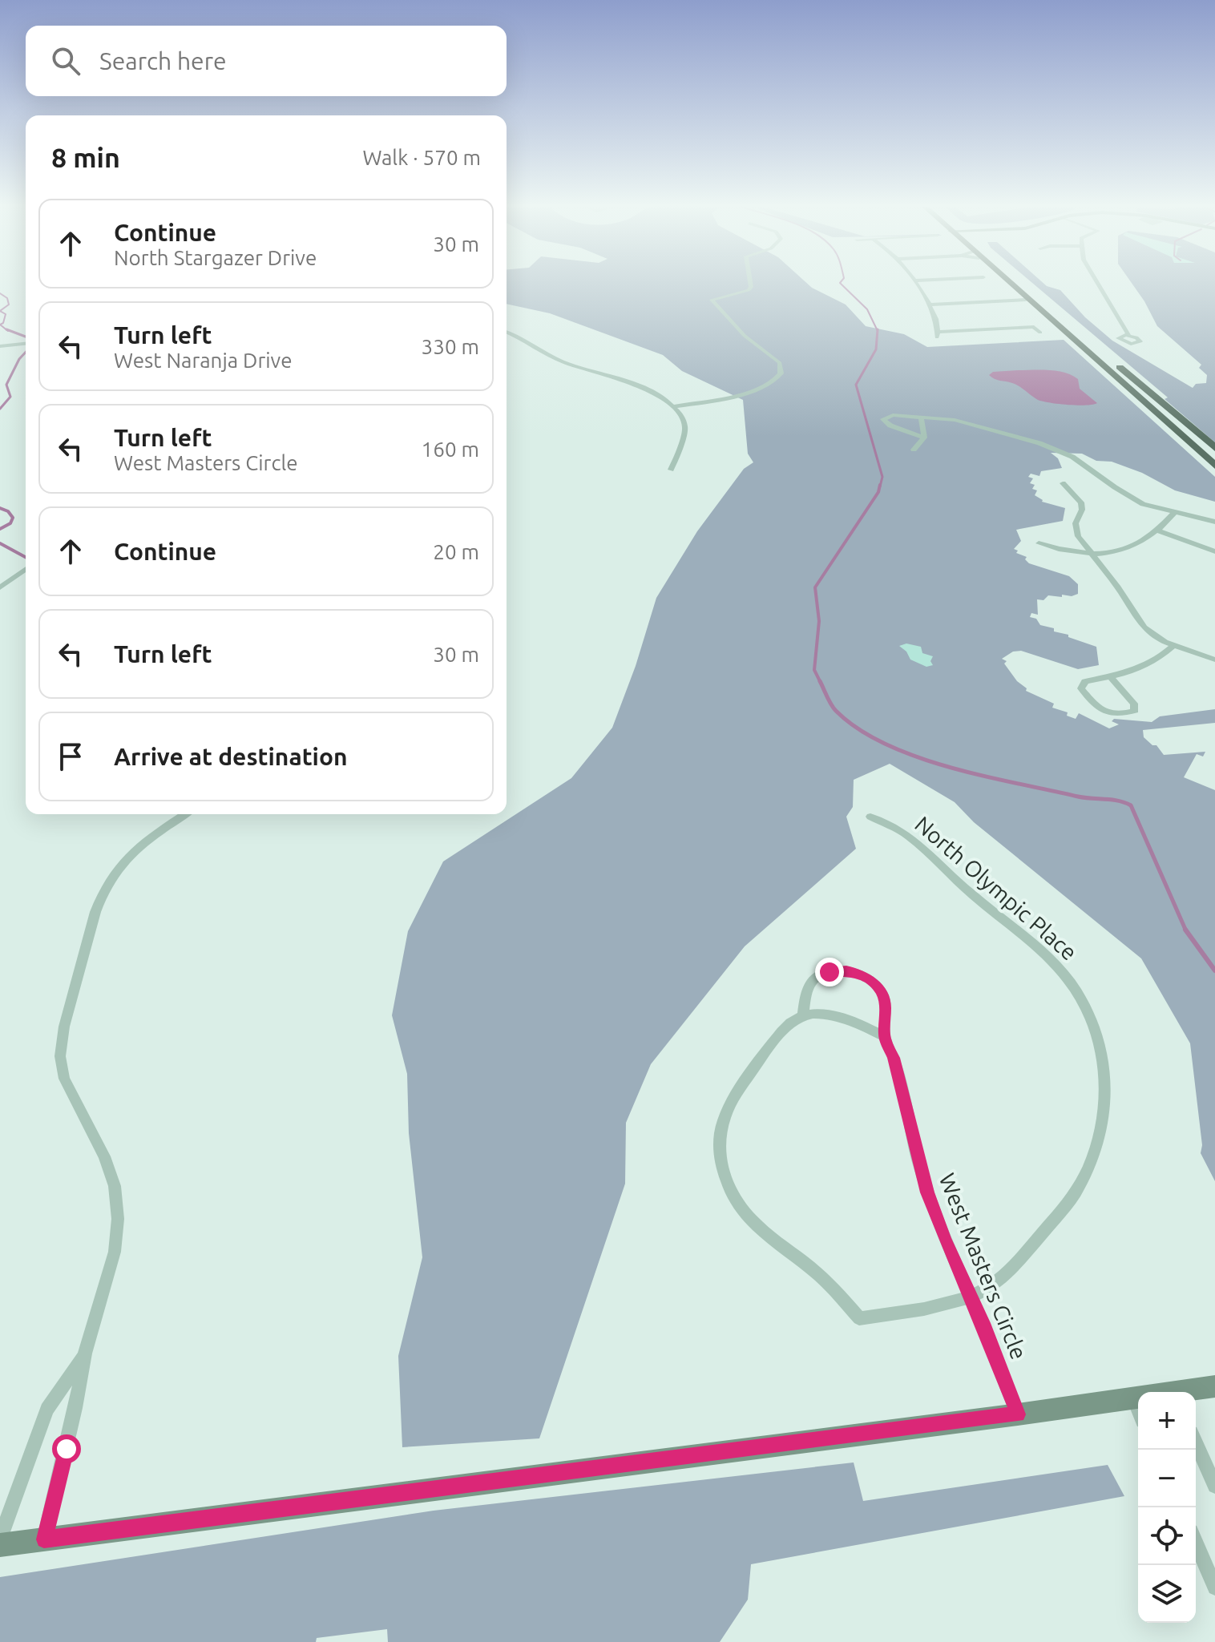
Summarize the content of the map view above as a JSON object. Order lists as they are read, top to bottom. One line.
{"streets":{"street":["North Olympic Place","West Masters Circle"]},"page":{"search":"Search here","heading":["8 min","Walk · 570 m"],"list":[["Continue","North Stargazer Drive","30 m"],["Turn left","West Naranja Drive","330 m"],["Turn left","West Masters Circle","160 m"],["Continue","20 m"],["Turn left","30 m"],"Arrive at destination"],"map_buttons":["+","−"]}}
